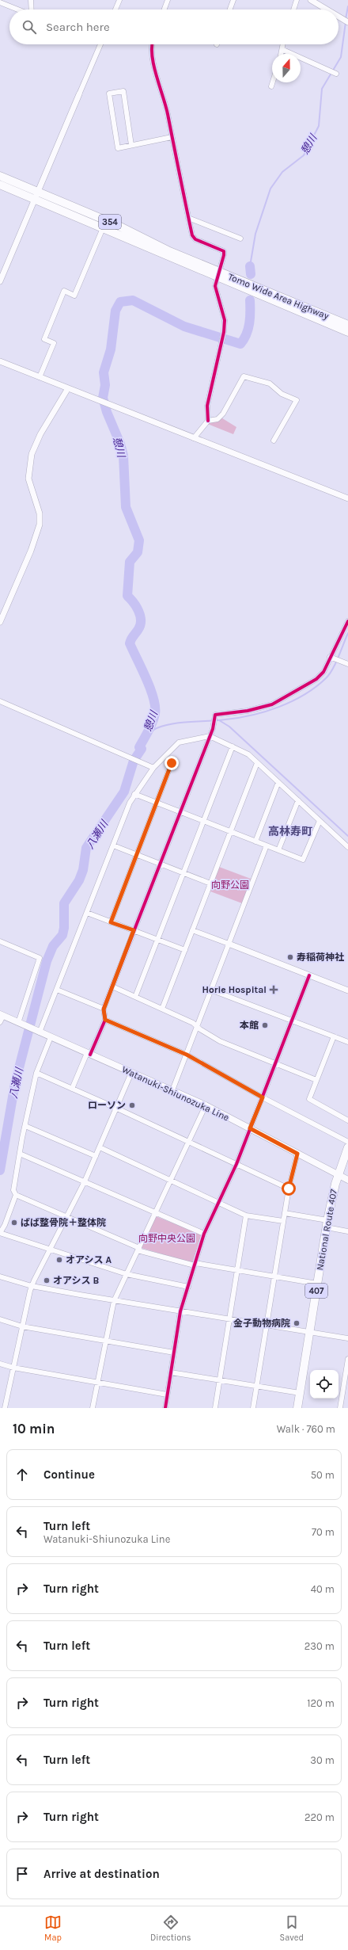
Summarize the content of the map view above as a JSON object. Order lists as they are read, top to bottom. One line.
{"streets":{"highway":["354","Tomo Wide Area Highway","National Route 407","407"],"main road":["Watanuki-Shiunozuka Line"]},"crossings":[["Watanuki-Shiunozuka Line","National Route 407"]],"districts":["高林寿町"],"water":["憩川","八瀬川"],"parks":["向野公園","向野中央公園"],"places":{"other":["寿稲荷神社","本館","ローソン","ばば整骨院＋整体院","オアシス A","オアシス B","金子動物病院"],"health":["Horie Hospital"]},"north":"top","page":{"search":"Search here","heading":["10 min","Walk · 760 m"],"list":[["Continue","50 m"],["Turn left","Watanuki-Shiunozuka Line","70 m"],["Turn right","40 m"],["Turn left","230 m"],["Turn right","120 m"],["Turn left","30 m"],["Turn right","220 m"],"Arrive at destination"],"nav":["Map","Directions","Saved"]}}
